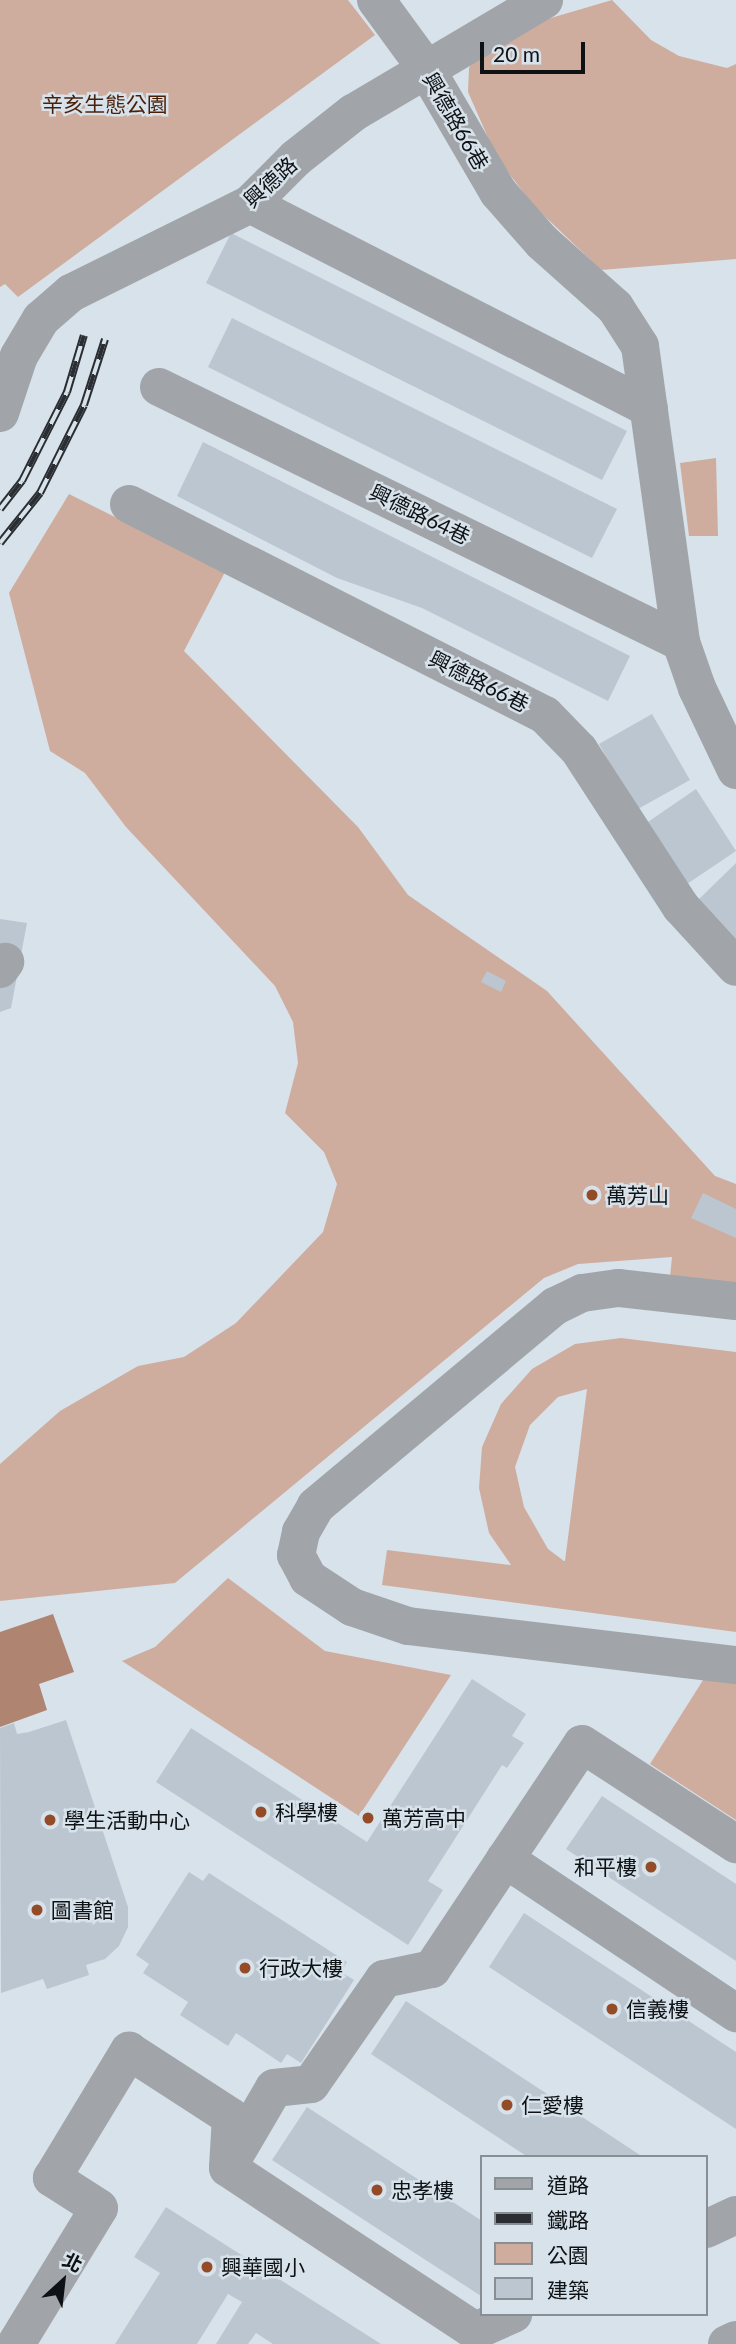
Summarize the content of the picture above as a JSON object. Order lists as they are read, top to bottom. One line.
{"streets":{"street":["興德路66巷","興德路","興德路64巷"]},"crossings":[["興德路66巷","興德路"],["興德路66巷","興德路64巷"]],"parks":["辛亥生態公園"],"places":["萬芳山","科學樓","萬芳高中","學生活動中心","和平樓","圖書館","行政大樓","信義樓","仁愛樓","忠孝樓","興華國小"],"legend":["道路","鐵路","公園","建築"],"scale_bar":"20 m","north":"top right"}
